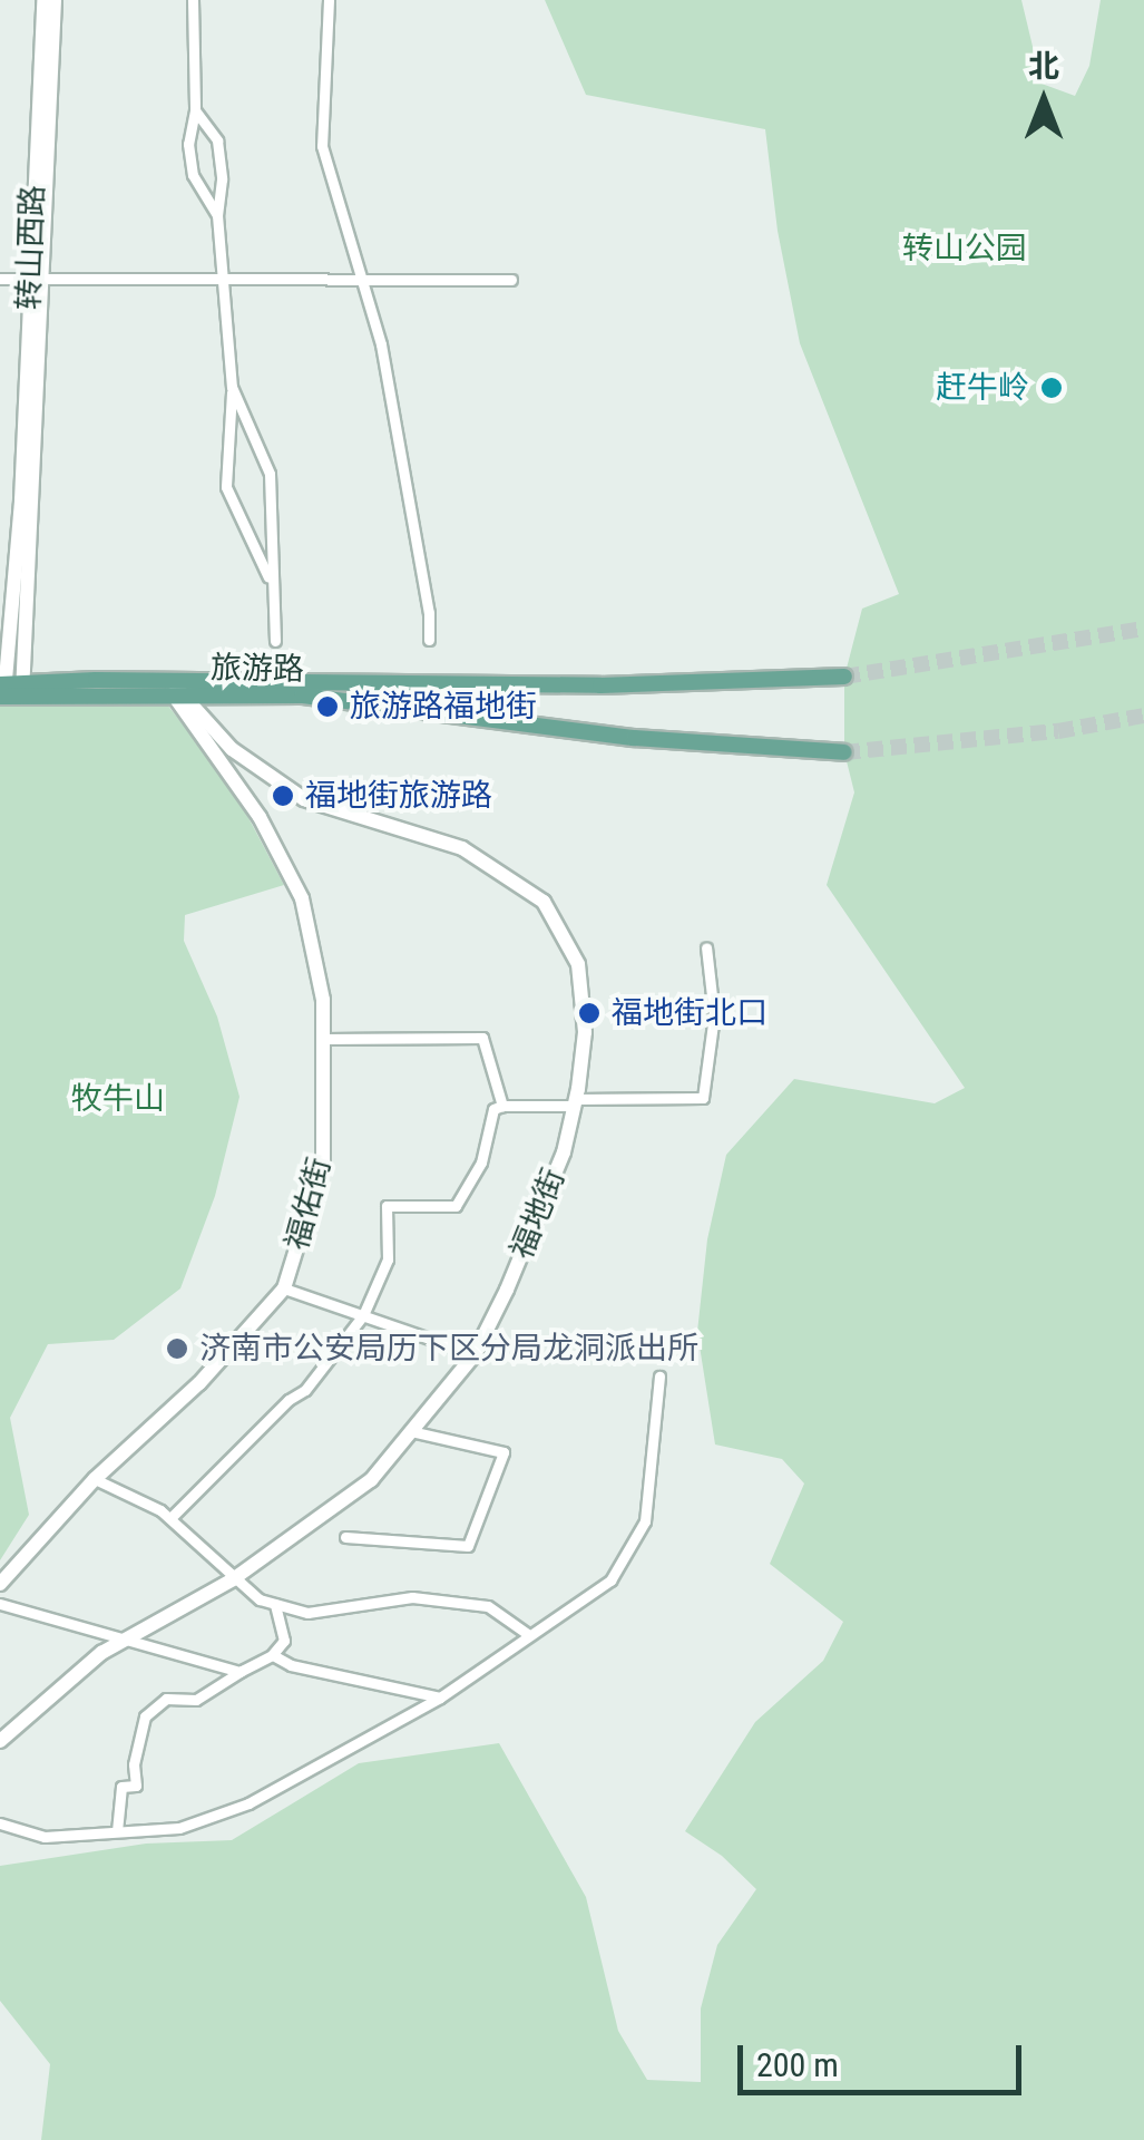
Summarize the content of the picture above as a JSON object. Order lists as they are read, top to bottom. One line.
{"streets":{"main road":["旅游路"],"street":["转山西路","福佑街","福地街"]},"crossings":[["转山西路","旅游路"],["旅游路","福佑街"],["旅游路","福地街"],["福佑街","福地街"]],"parks":["转山公园","牧牛山"],"places":["赶牛岭","旅游路福地街","福地街旅游路","福地街北口","济南市公安局历下区分局龙洞派出所"],"scale_bar":"200 m","north":"top"}
